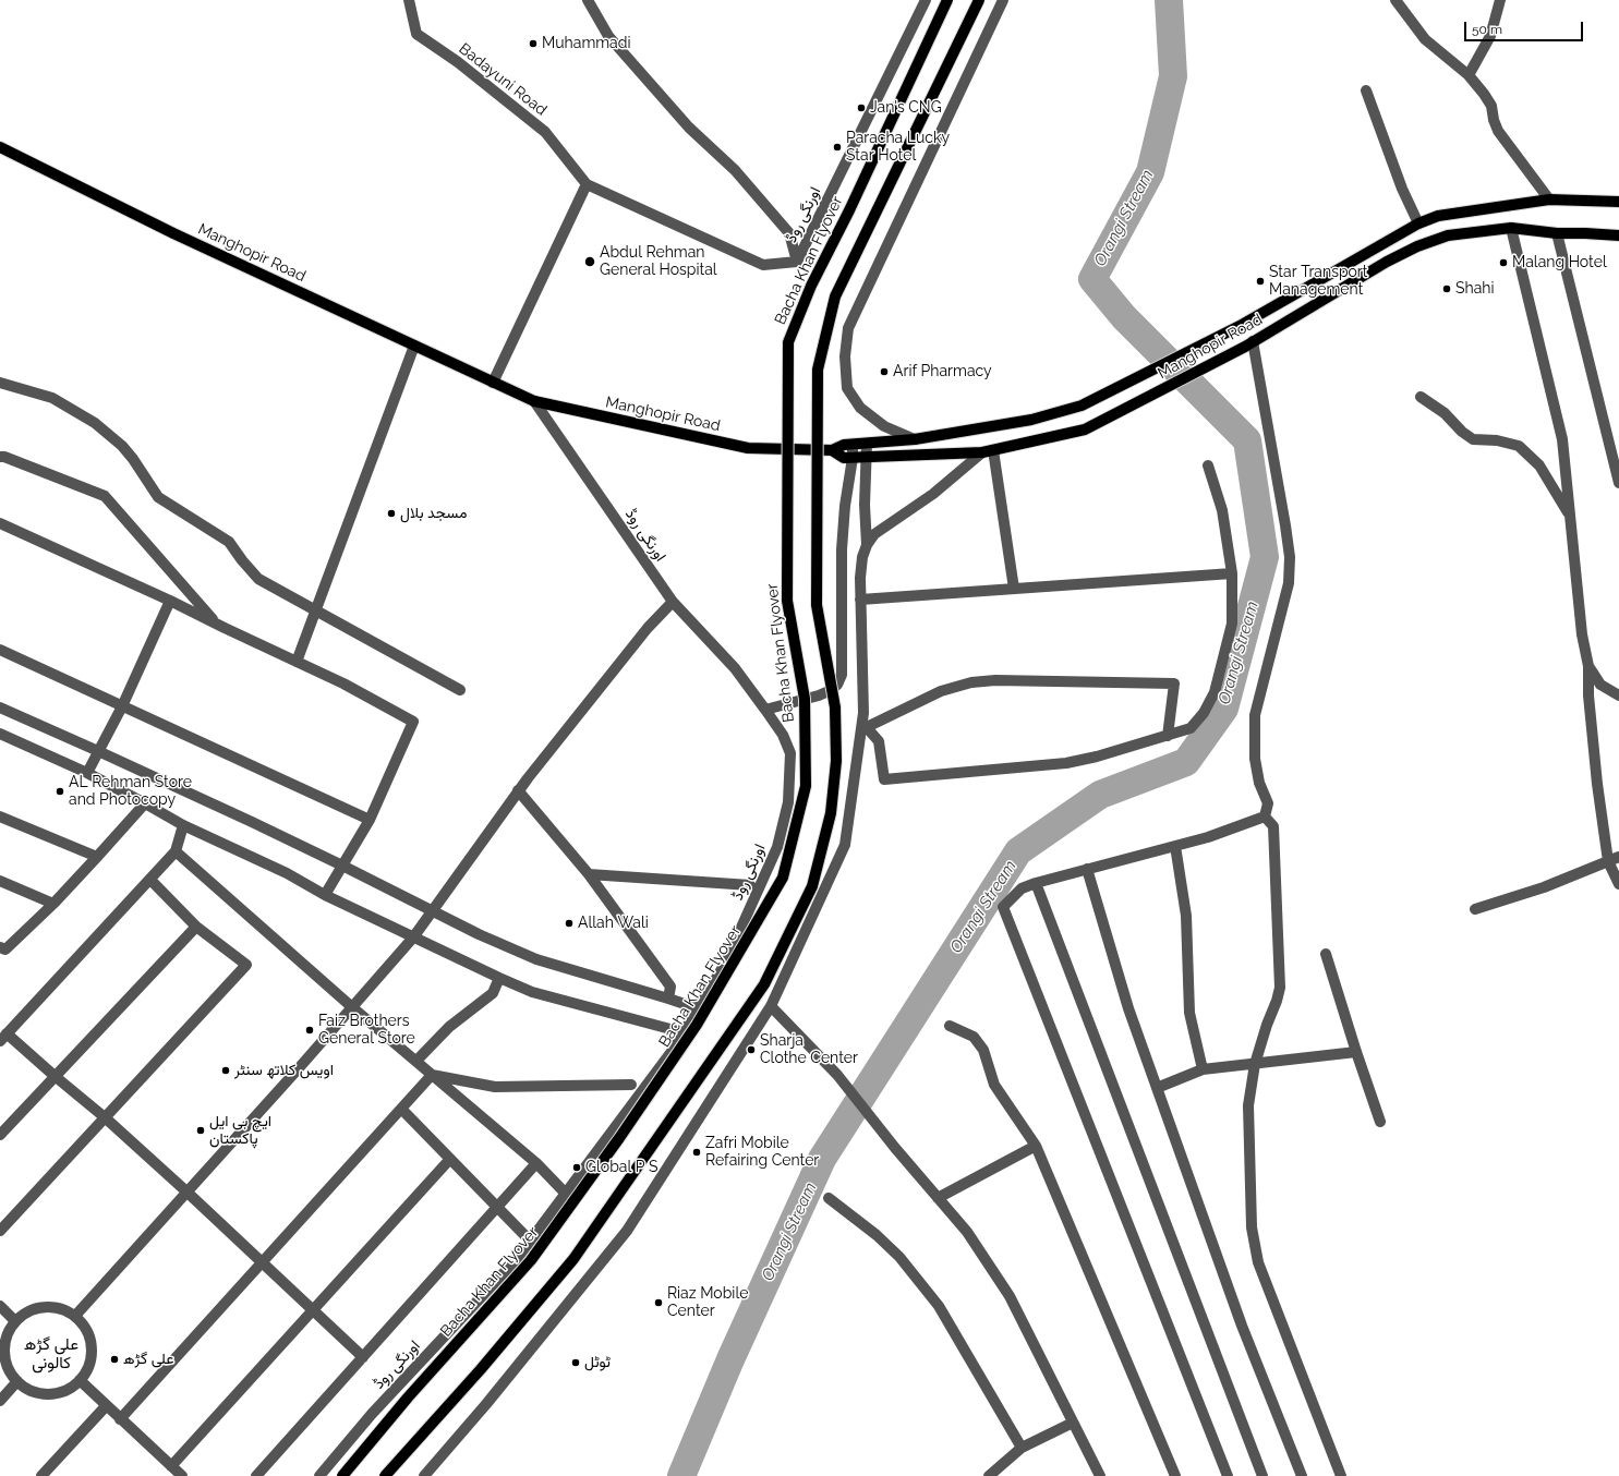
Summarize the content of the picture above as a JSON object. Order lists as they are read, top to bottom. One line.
{"streets":{"main road":["Manghopir Road","Bacha Khan Flyover"],"street":["Badayuni Road","اورنگی روڈ"]},"crossings":[["Badayuni Road","اورنگی روڈ"],["اورنگی روڈ","Manghopir Road"]],"districts":["علی گڑھ کالونی"],"water":["Orangi Stream"],"places":["Muhammadi","Jan's CNG","Paracha Lucky Star Hotel","Abdul Rehman General Hospital","Malang Hotel","Star Transport Management","Shahi","Arif Pharmacy","مسجد بلال","AL Rehman Store and Photocopy","Allah Wali","Faiz Brothers General Store","Sharja Clothe Center","اویس کلاتھ سنٹر","ایچ بی ایل پاکستان","Zafri Mobile Refairing Center","Global P S","Riaz Mobile Center","علی گڑھ","ٹوٹل"],"scale_bar":"50 m"}
